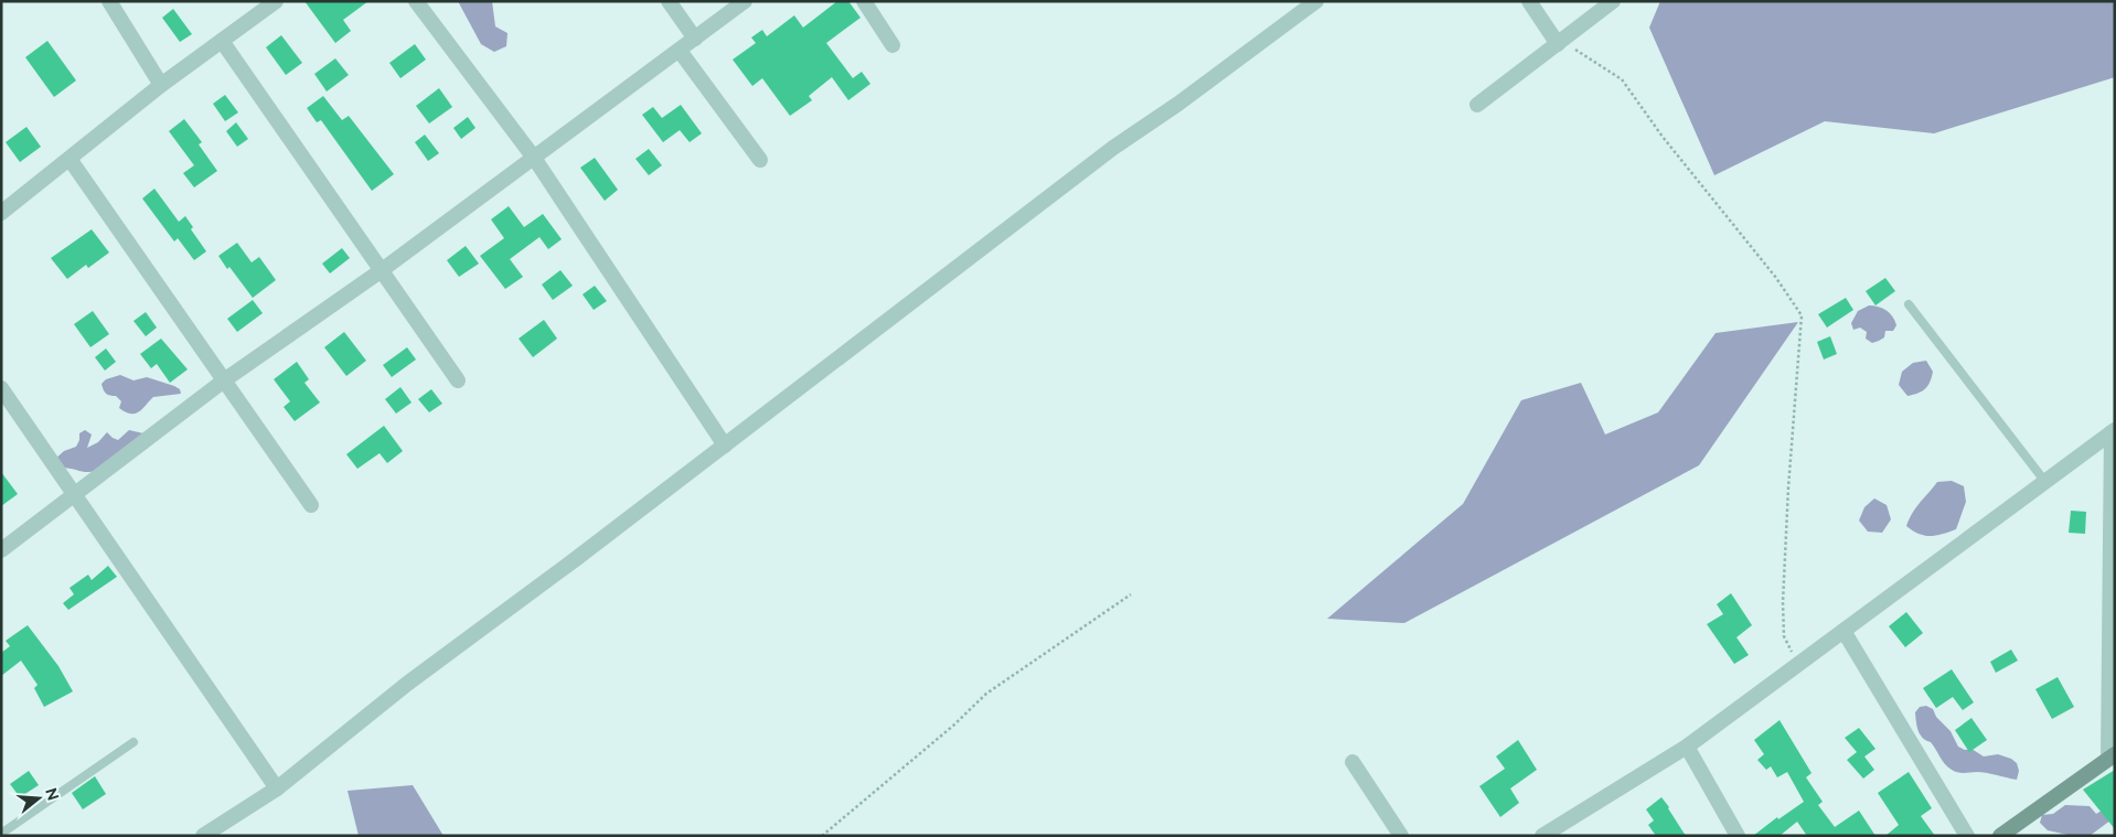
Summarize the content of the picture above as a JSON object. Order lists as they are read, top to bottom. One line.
{"north":"right"}
